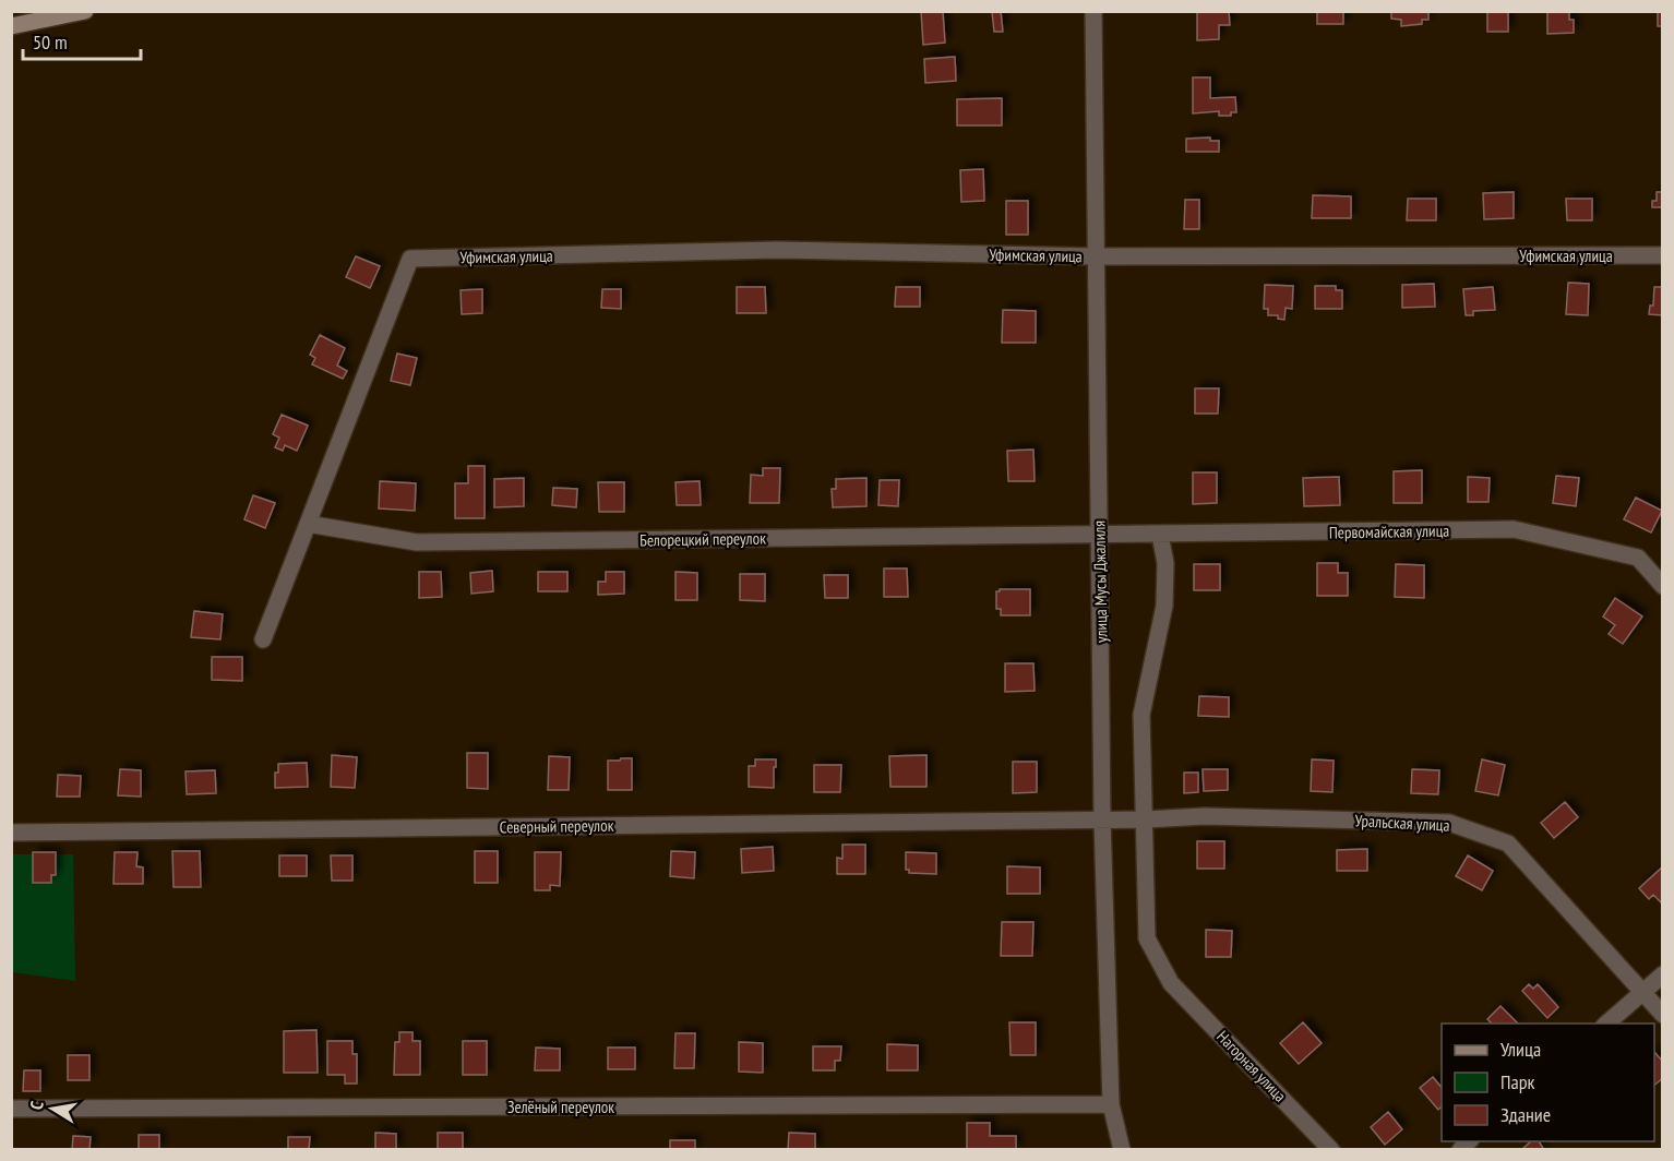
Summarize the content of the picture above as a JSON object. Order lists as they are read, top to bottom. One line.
{"streets":{"street":["Уфимская улица","Первомайская улица","Белорецкий переулок","улица Мусы Джалиля","Уральская улица","Северный переулок","Нагорная улица","Зелёный переулок"]},"crossings":[["Уфимская улица","Белорецкий переулок"],["Уфимская улица","улица Мусы Джалиля"],["Первомайская улица","Белорецкий переулок"],["Первомайская улица","улица Мусы Джалиля"],["Первомайская улица","Нагорная улица"],["Белорецкий переулок","улица Мусы Джалиля"],["улица Мусы Джалиля","Уральская улица"],["улица Мусы Джалиля","Северный переулок"],["улица Мусы Джалиля","Зелёный переулок"],["Уральская улица","Северный переулок"],["Уральская улица","Нагорная улица"]],"legend":["Улица","Парк","Здание"],"scale_bar":"50 m","north":"left"}
